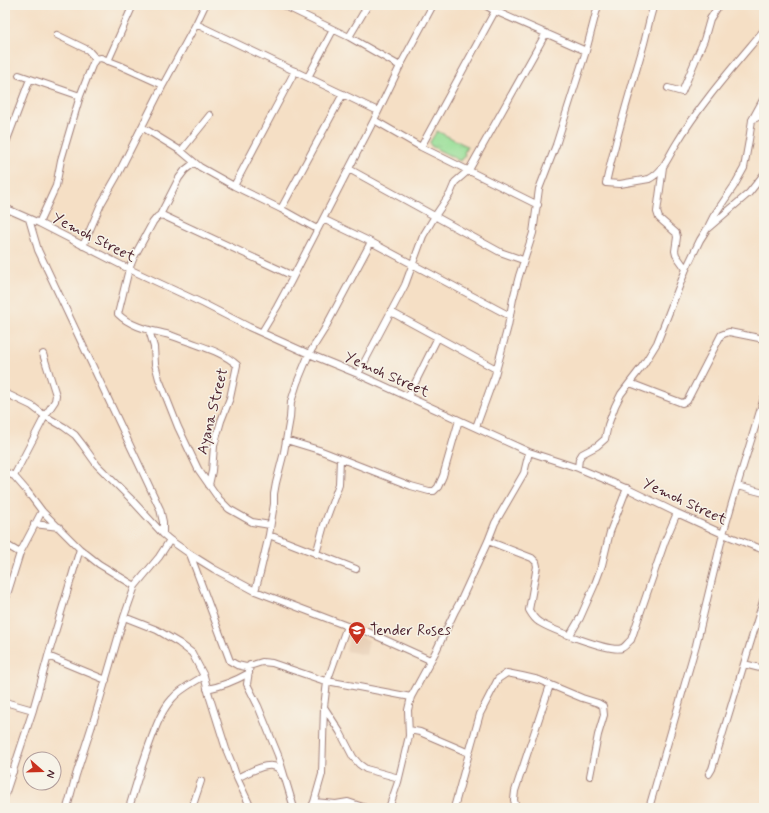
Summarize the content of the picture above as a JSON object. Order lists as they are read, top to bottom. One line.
{"streets":{"street":["Yemoh Street","Ayana Street"]},"places":{"school or university":["Tender Roses"]},"north":"right"}
